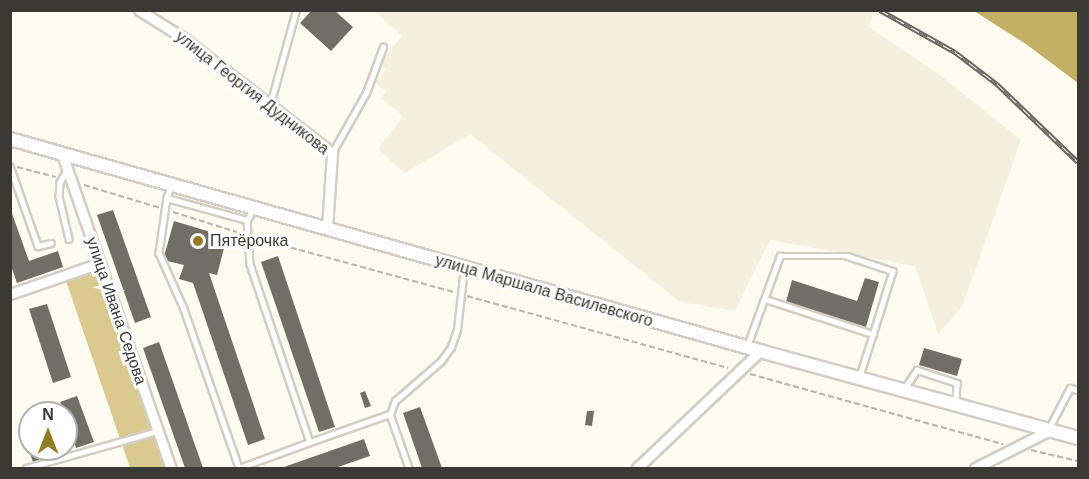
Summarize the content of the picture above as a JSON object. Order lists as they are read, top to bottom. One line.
{"streets":{"street":["улица Георгия Дудникова","улица Маршала Василевского","улица Ивана Седова"]},"crossings":[["улица Георгия Дудникова","улица Маршала Василевского"],["улица Маршала Василевского","улица Ивана Седова"]],"places":["Пятёрочка"],"north":"top"}
